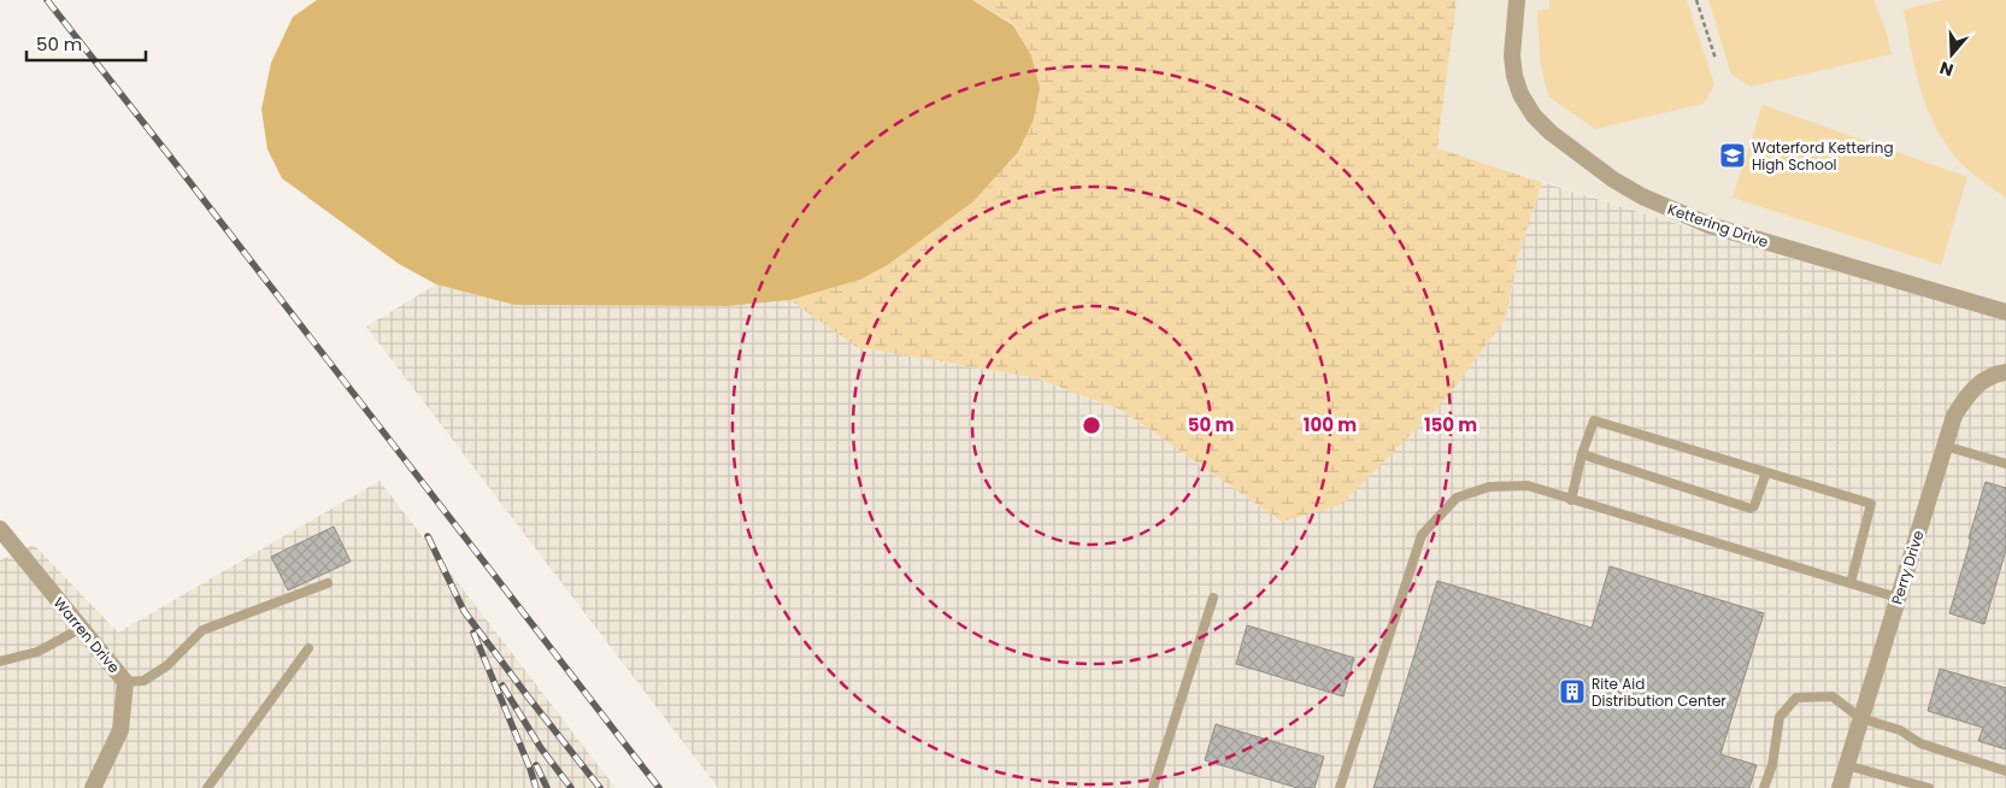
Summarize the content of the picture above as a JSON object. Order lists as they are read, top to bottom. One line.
{"streets":{"street":["Kettering Drive","Perry Drive","Warren Drive"]},"places":{"school or university":["Waterford Kettering High School"],"building":["Rite Aid Distribution Center"]},"scale_bar":"50 m","north":"bottom","rings":["50 m","100 m","150 m"]}
